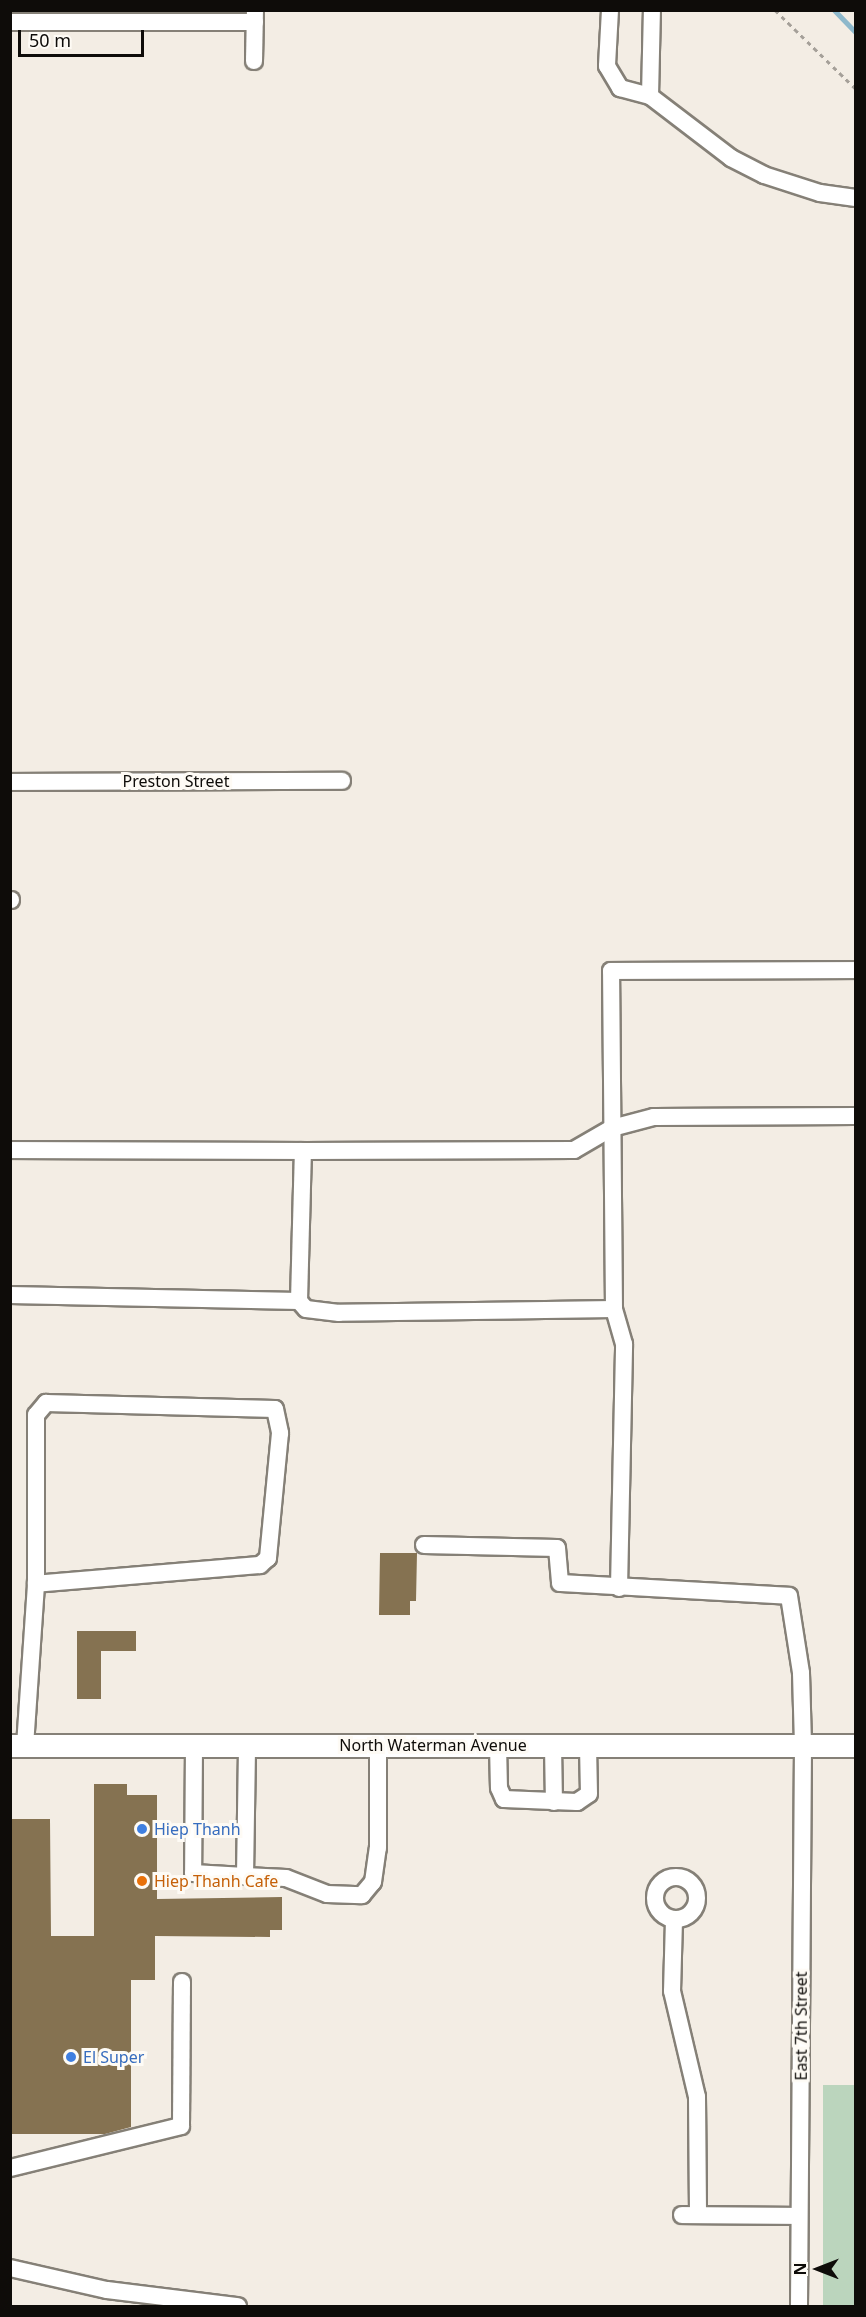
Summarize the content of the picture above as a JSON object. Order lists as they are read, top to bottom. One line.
{"streets":{"main road":["North Waterman Avenue"],"street":["Preston Street","East 7th Street"]},"crossings":[["North Waterman Avenue","East 7th Street"]],"places":["Hiep Thanh","Hiep Thanh Cafe","El Super"],"scale_bar":"50 m","north":"left"}
